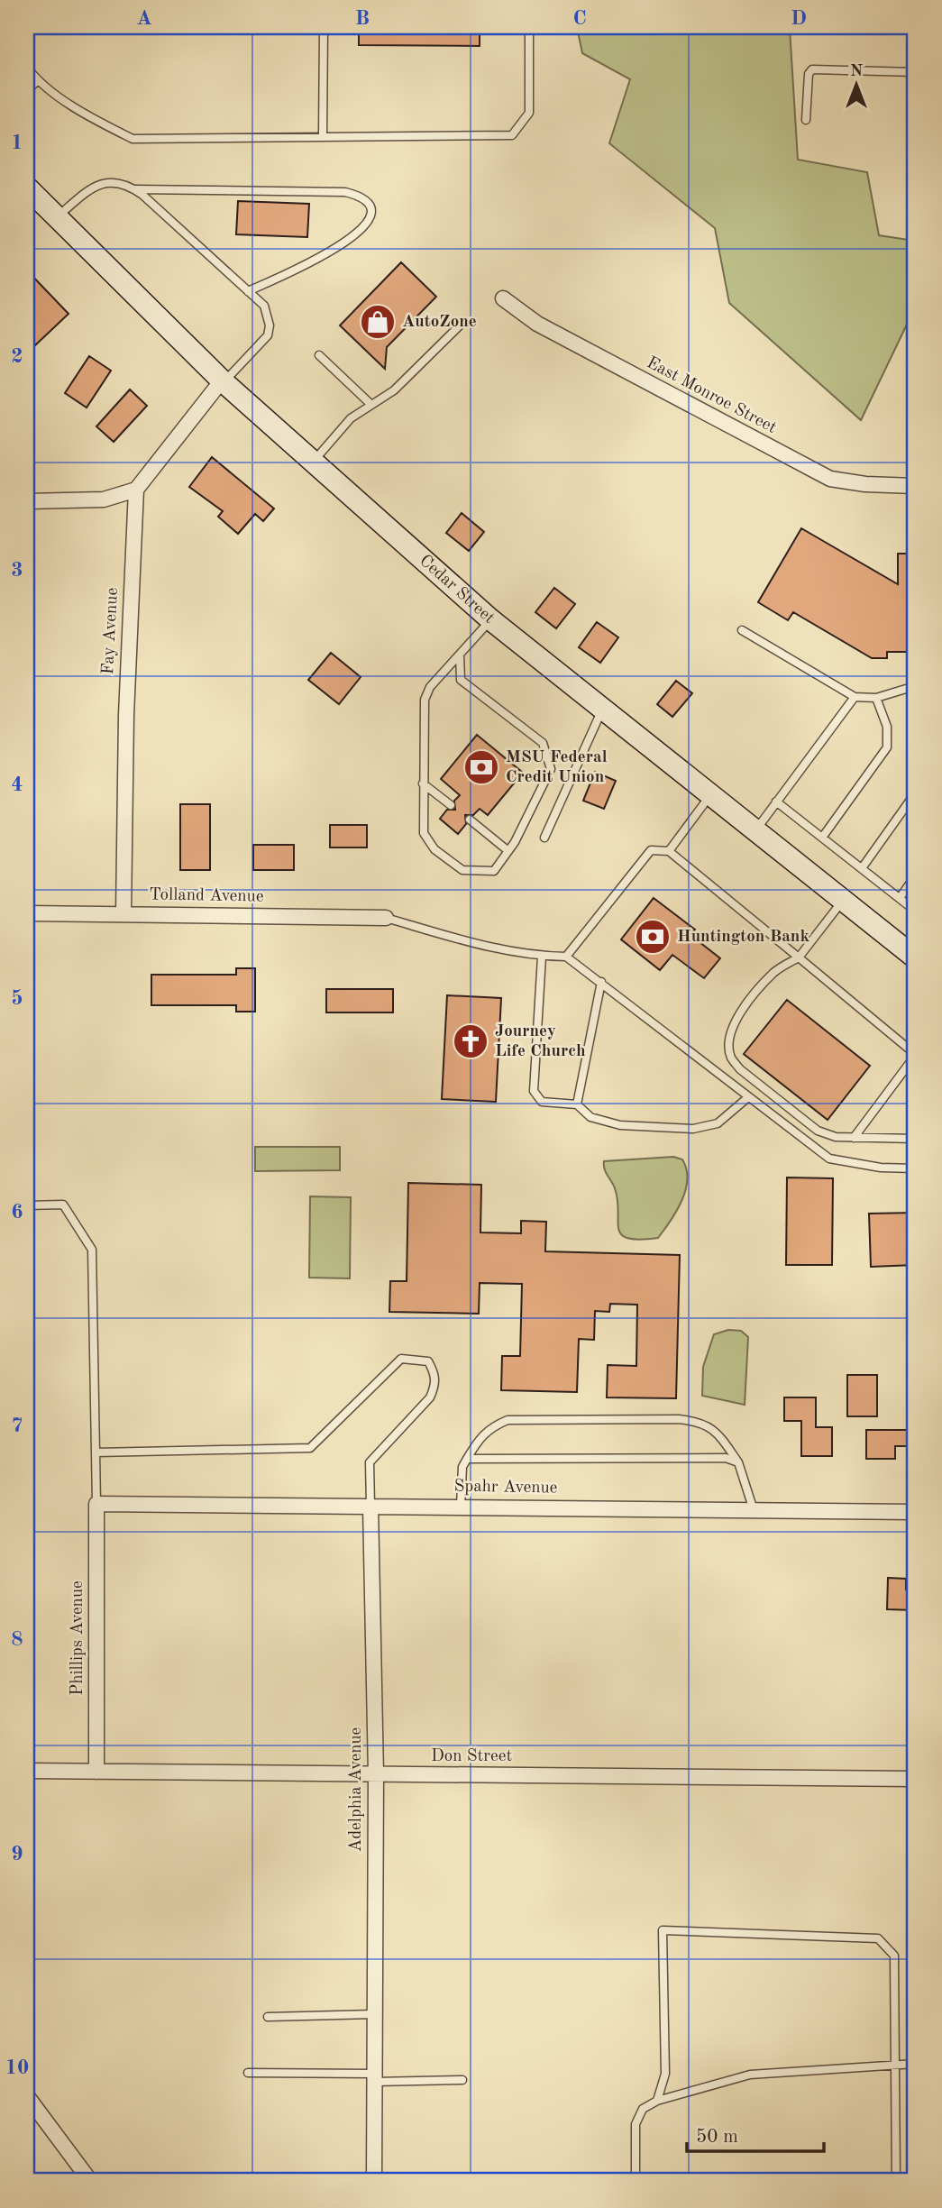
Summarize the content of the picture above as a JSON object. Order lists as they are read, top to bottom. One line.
{"streets":{"main road":["Cedar Street"],"street":["East Monroe Street","Fay Avenue","Tolland Avenue","Spahr Avenue","Phillips Avenue","Don Street","Adelphia Avenue"]},"crossings":[["Fay Avenue","Tolland Avenue"],["Spahr Avenue","Phillips Avenue"],["Spahr Avenue","Adelphia Avenue"],["Phillips Avenue","Don Street"],["Don Street","Adelphia Avenue"]],"places":{"shop":["AutoZone"],"bank":["MSU Federal Credit Union","Huntington Bank"],"church":["Journey Life Church"]},"scale_bar":"50 m","north":"top","grid":{"columns":["A","B","C","D"],"rows":["1","2","3","4","5","6","7","8","9","10"]}}
